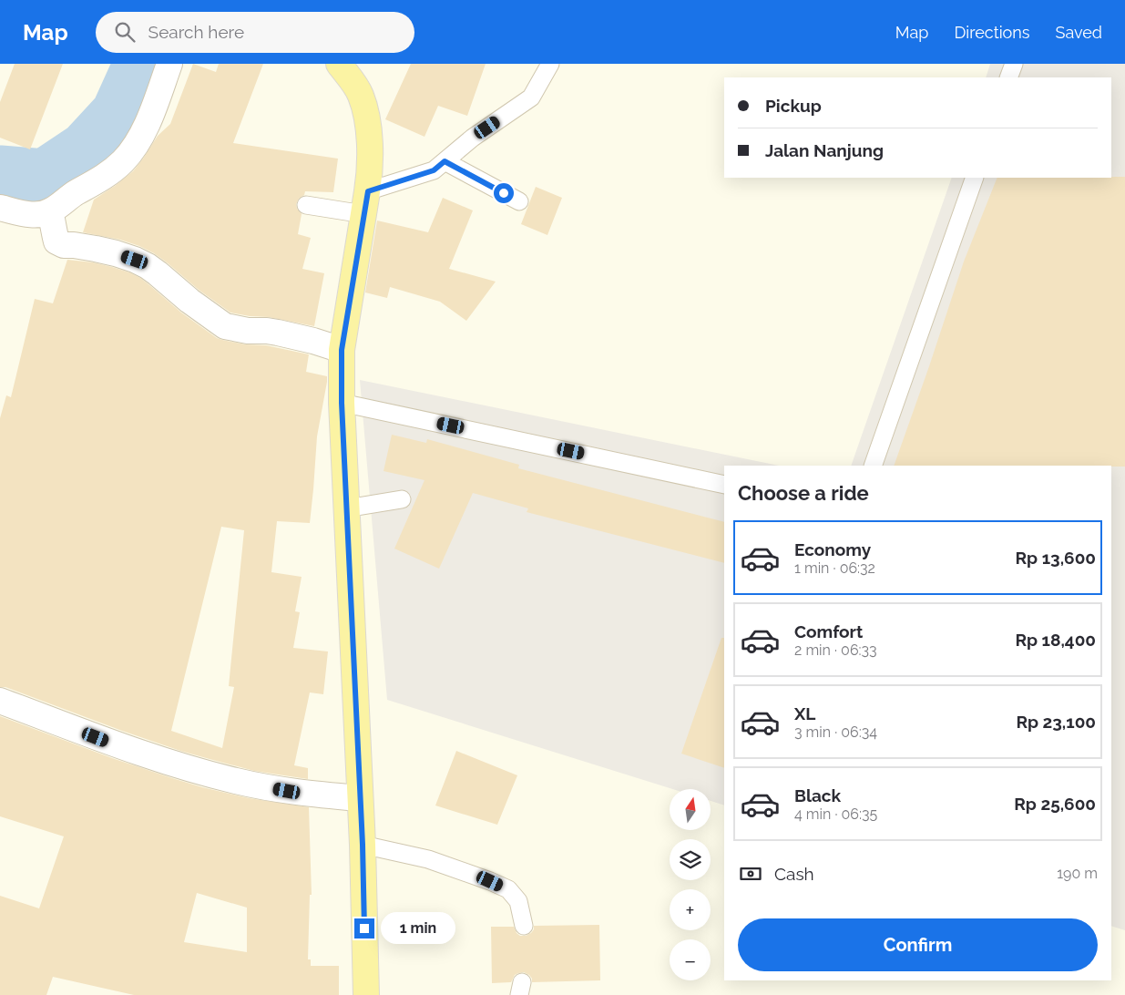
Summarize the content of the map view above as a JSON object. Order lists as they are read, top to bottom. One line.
{"north":"top","page":{"header":"Map","search":"Search here","nav":["Map","Directions","Saved"],"banner":["Pickup","Jalan Nanjung"],"heading":"Choose a ride","list":[{"name":"Economy","note":"1 min · 06:32","value":"Rp 13,600"},{"name":"Comfort","note":"2 min · 06:33","value":"Rp 18,400"},{"name":"XL","note":"3 min · 06:34","value":"Rp 23,100"},{"name":"Black","note":"4 min · 06:35","value":"Rp 25,600"}],"map_buttons":["+","−"],"pay":["Cash","190 m"],"buttons":"Confirm","bubble":"1 min"}}
